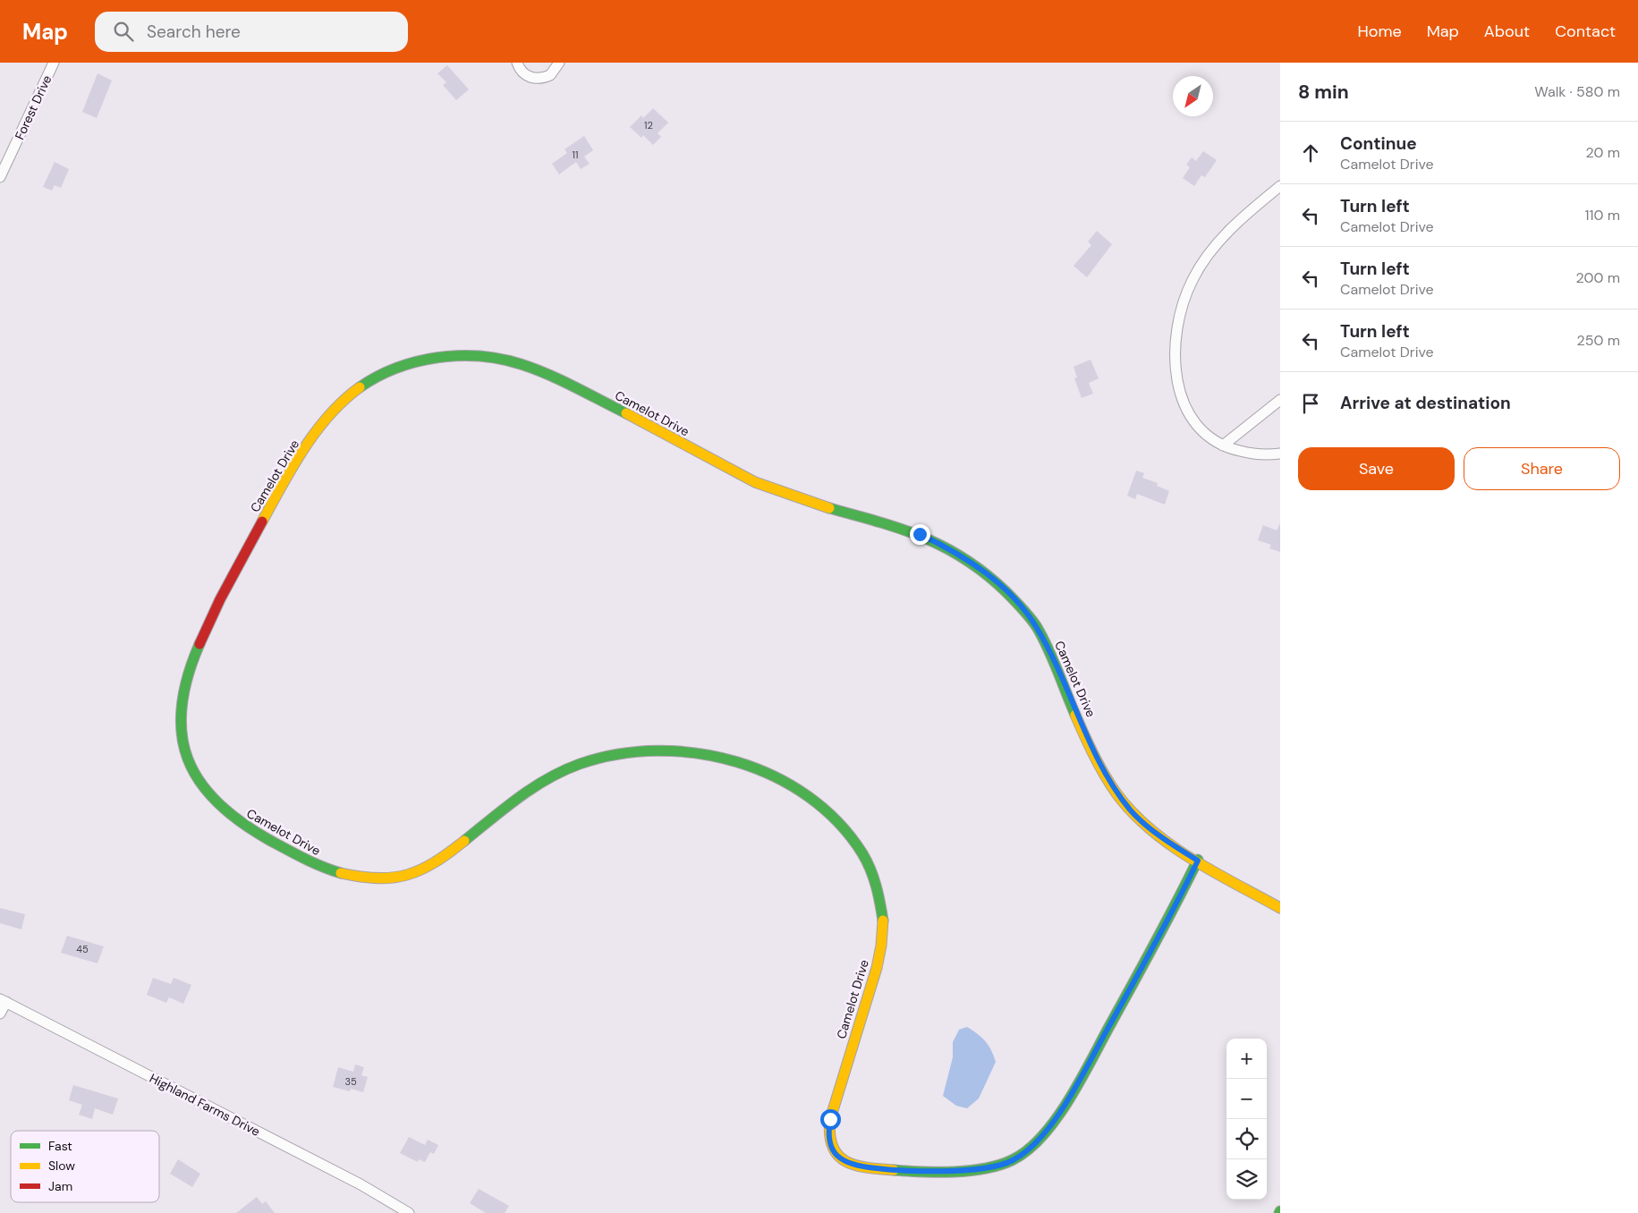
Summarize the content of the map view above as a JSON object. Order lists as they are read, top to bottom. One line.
{"streets":{"street":["Forest Drive","Camelot Drive","Highland Farms Drive"]},"house_numbers":["12","11","45","35"],"legend":["Fast","Slow","Jam"],"north":"bottom left","page":{"header":"Map","search":"Search here","nav":["Home","Map","About","Contact"],"heading":["8 min","Walk · 580 m"],"list":[["Continue","Camelot Drive","20 m"],["Turn left","Camelot Drive","110 m"],["Turn left","Camelot Drive","200 m"],["Turn left","Camelot Drive","250 m"],"Arrive at destination"],"buttons":["Save","Share"],"map_buttons":["+","−"]}}
